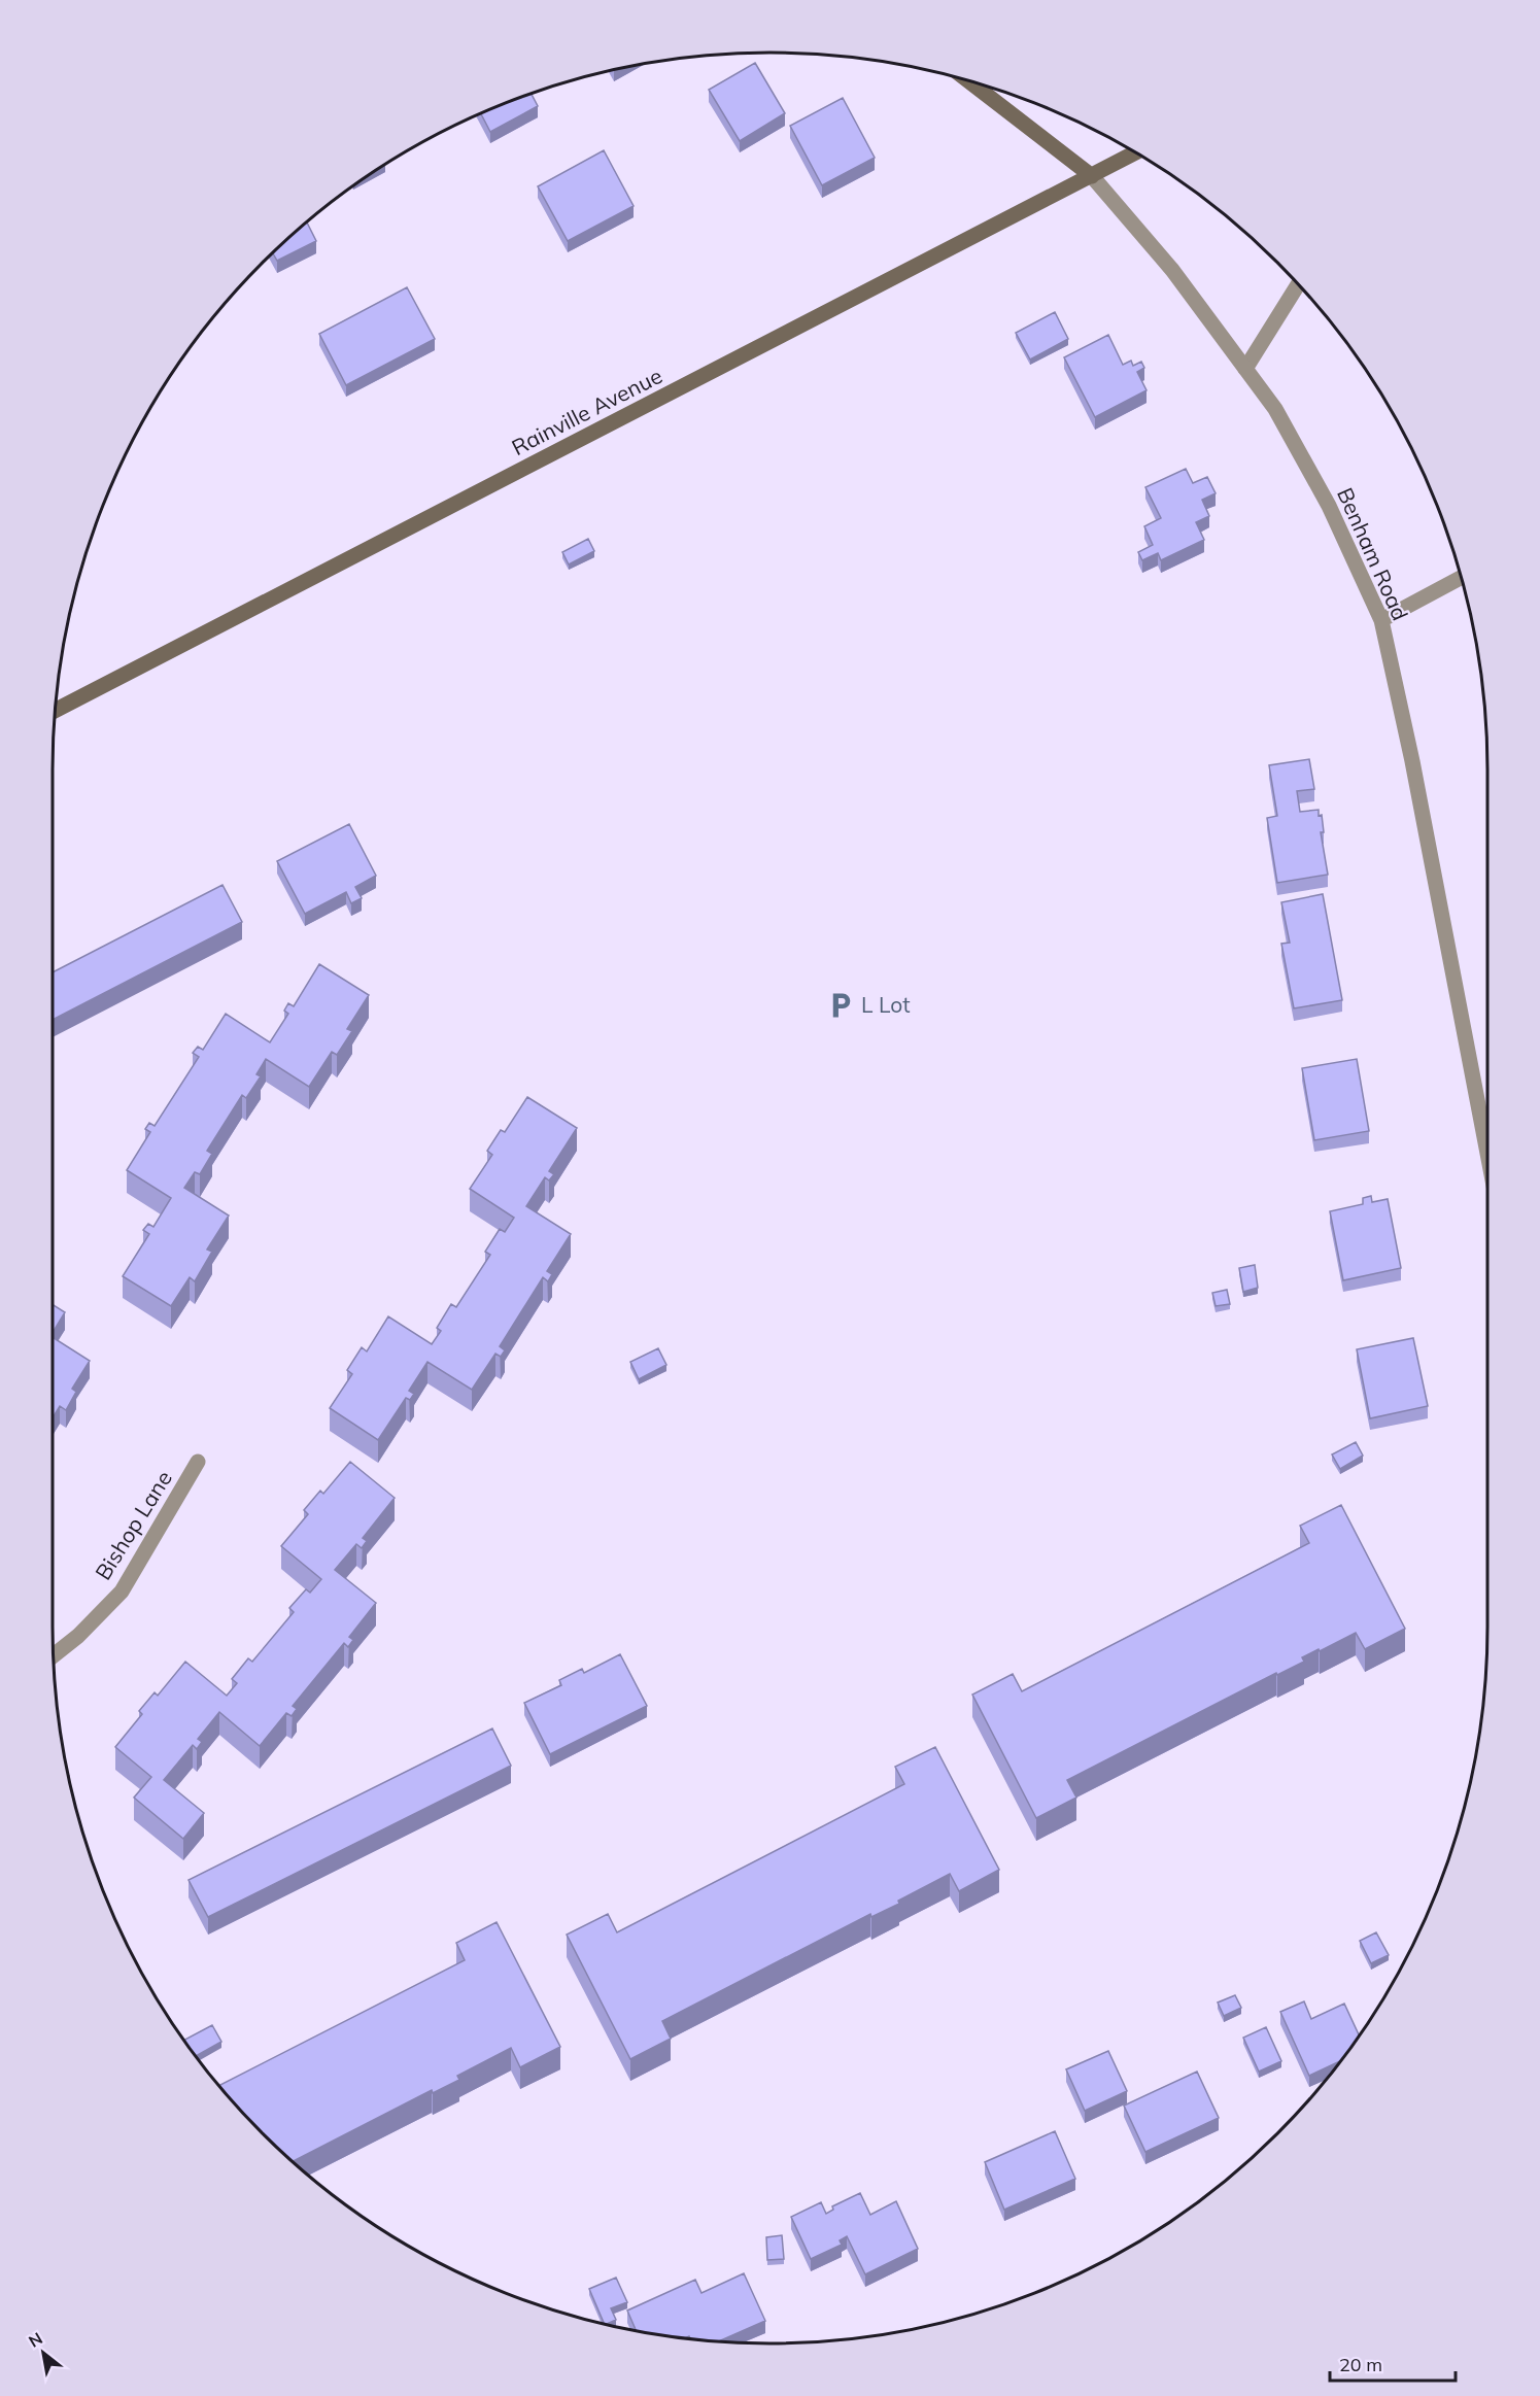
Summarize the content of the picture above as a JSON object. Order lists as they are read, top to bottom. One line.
{"streets":{"main road":["Rainville Avenue","Benham Road"],"street":["Bishop Lane"]},"crossings":[["Rainville Avenue","Benham Road"]],"places":{"parking":["L Lot"]},"scale_bar":"20 m","north":"top left"}
